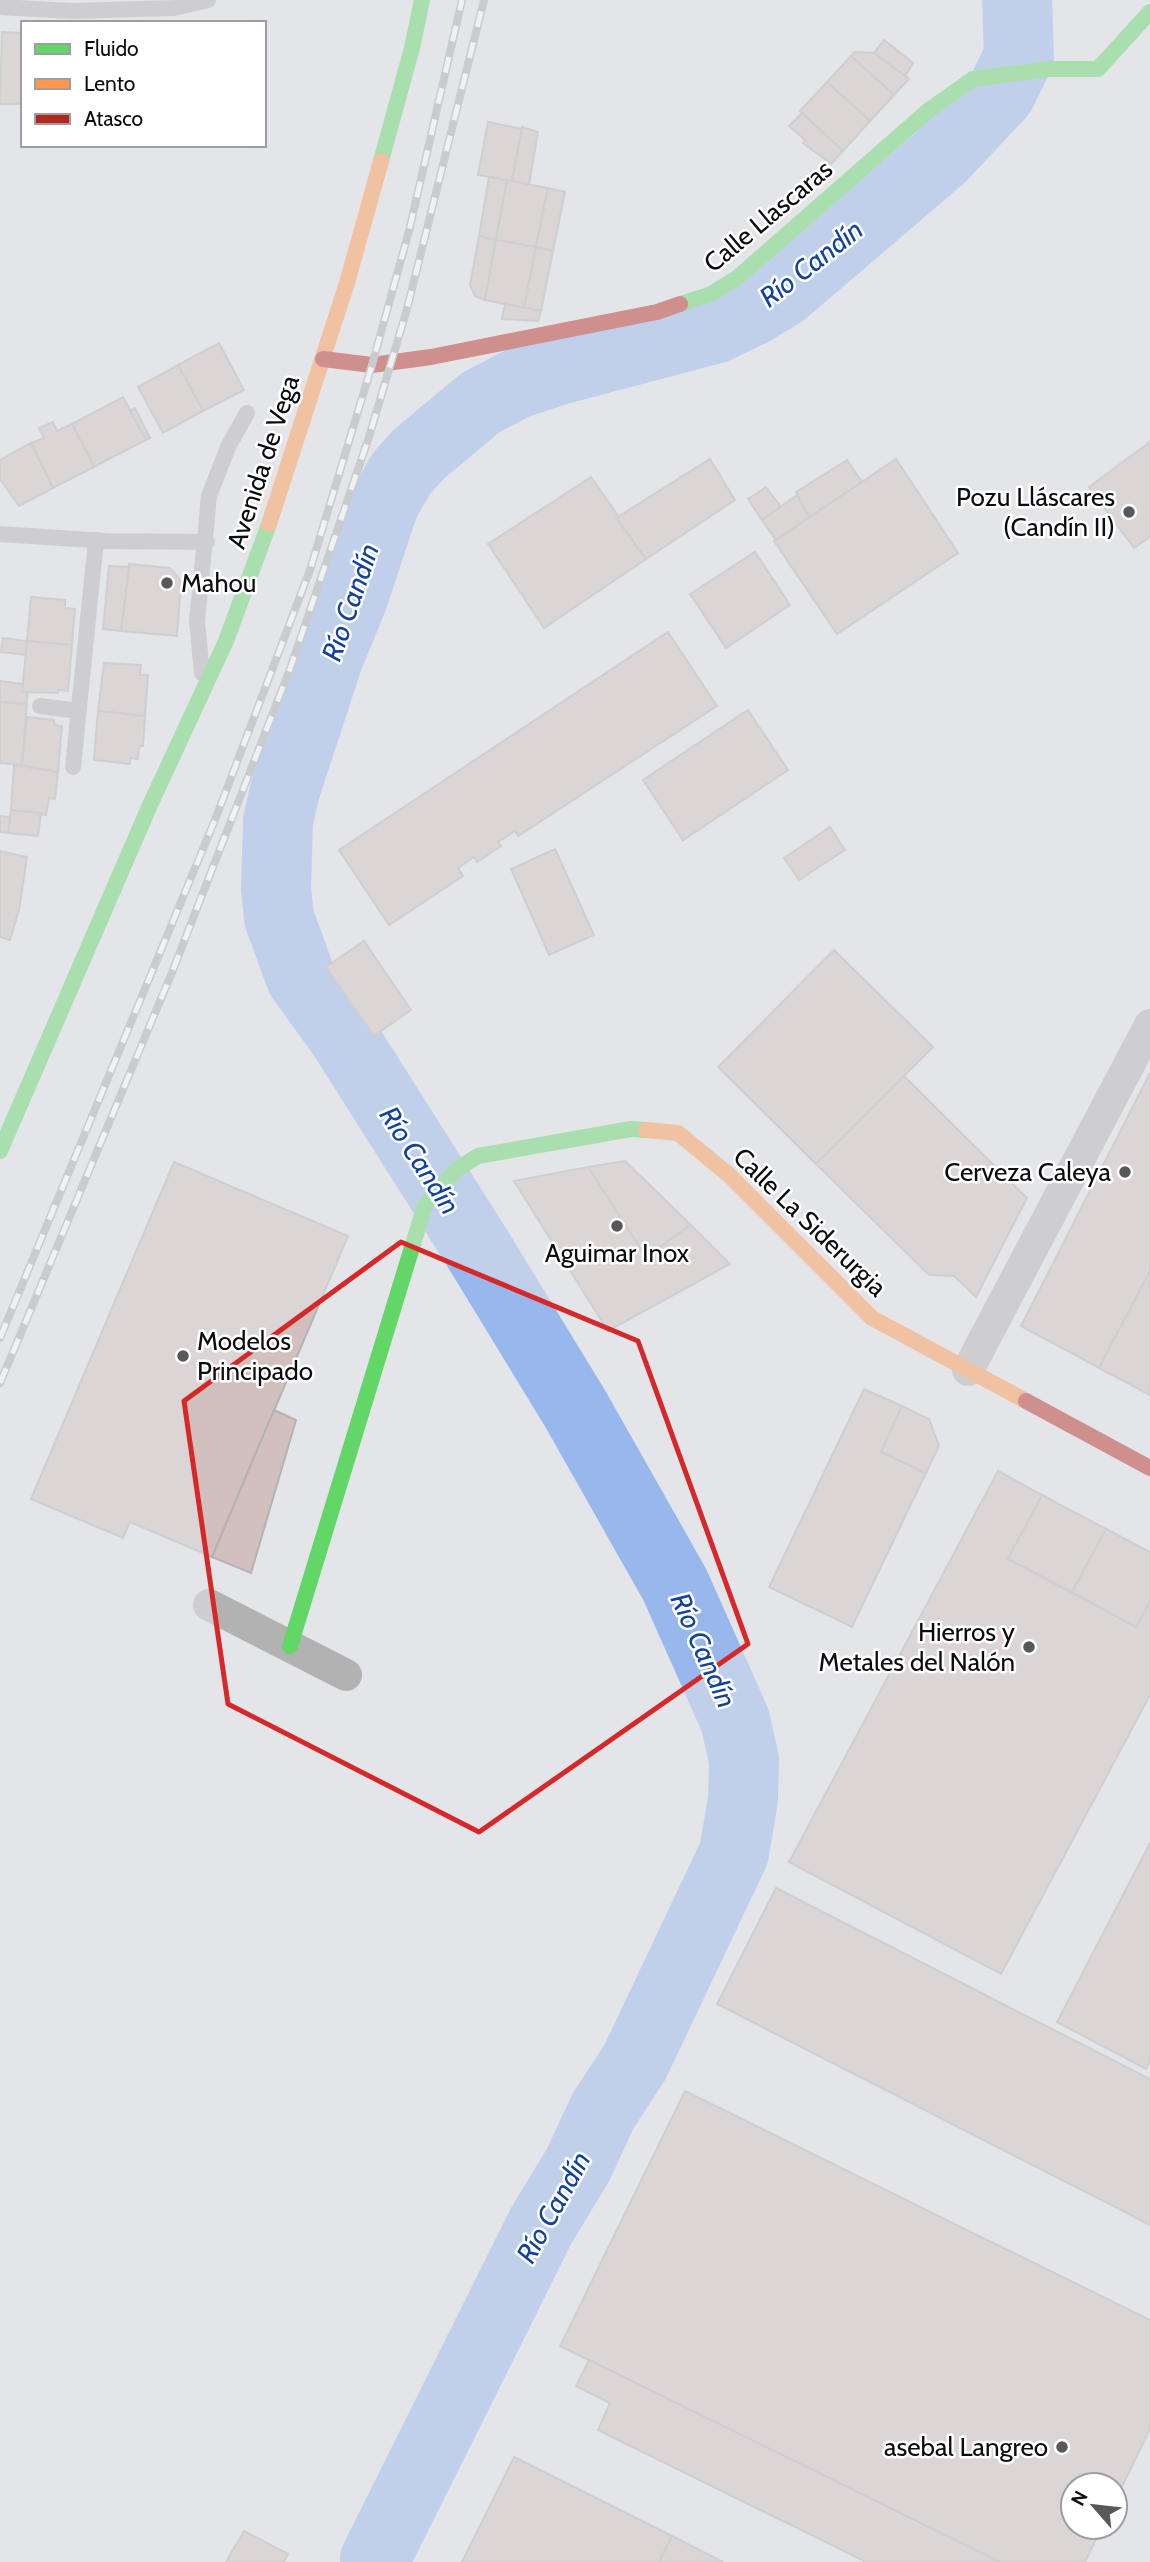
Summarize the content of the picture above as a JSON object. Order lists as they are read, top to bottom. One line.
{"streets":{"street":["Calle Llascaras","Avenida de Vega","Calle La Siderurgia"]},"crossings":[["Calle Llascaras","Avenida de Vega"]],"water":["Río Candín"],"places":["Pozu Lláscares (Candín II)","Mahou","Cerveza Caleya","Aguimar Inox","Modelos Principado","Hierros y Metales del Nalón","asebal Langreo"],"legend":["Fluido","Lento","Atasco"],"north":"top left"}
